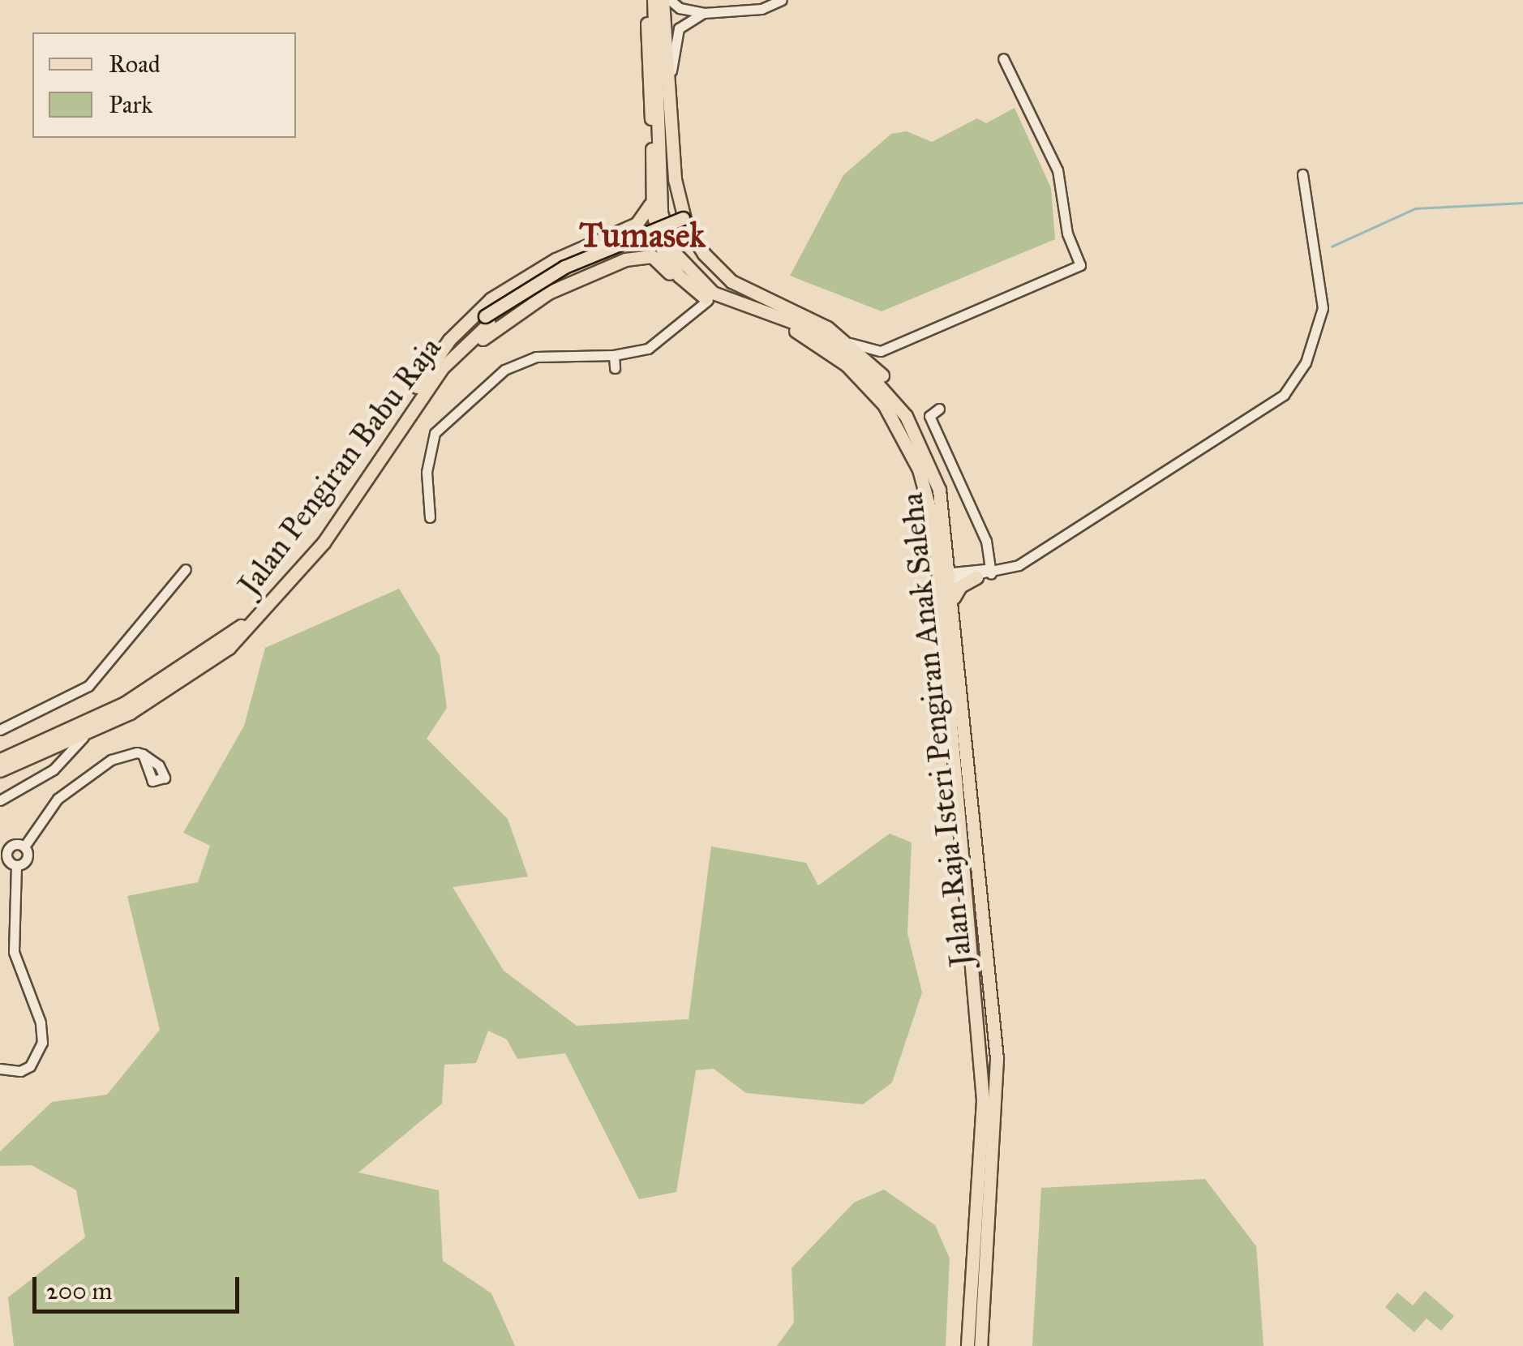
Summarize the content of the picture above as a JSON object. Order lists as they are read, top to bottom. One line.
{"streets":{"main road":["Jalan Pengiran Babu Raja","Jalan Raja Isteri Pengiran Anak Saleha"]},"districts":["Tumasek"],"legend":["Road","Park"],"scale_bar":"200 m"}
